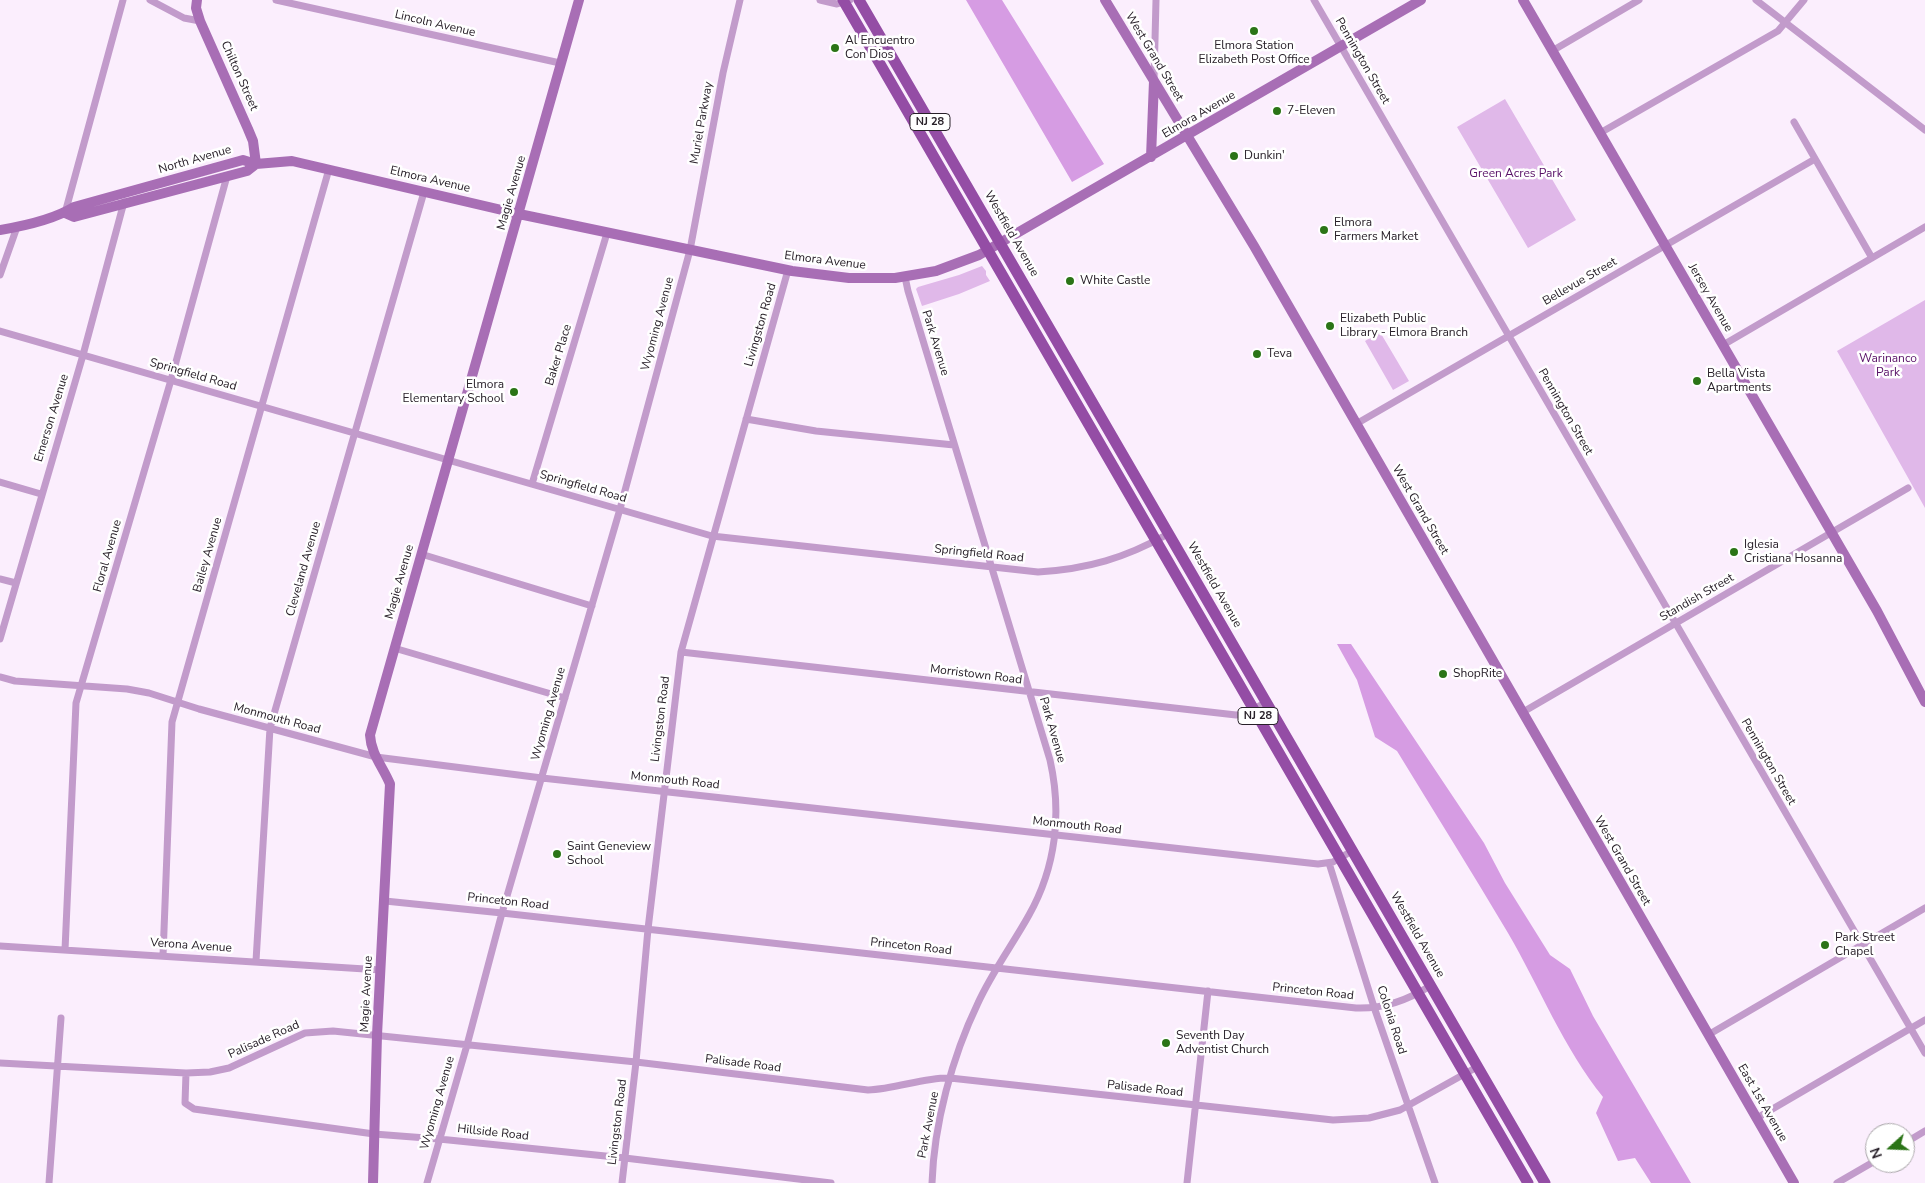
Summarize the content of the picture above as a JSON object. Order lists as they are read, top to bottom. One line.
{"streets":{"main road":["NJ 28","Westfield Avenue"],"street":["Lincoln Avenue","West Grand Street","Pennington Street","Chilton Street","Elmora Avenue","Muriel Parkway","North Avenue","Magie Avenue","Bellevue Street","Jersey Avenue","Wyoming Avenue","Livingston Road","Park Avenue","Baker Place","Springfield Road","Emerson Avenue","Bailey Avenue","Floral Avenue","Cleveland Avenue","Standish Street","Morristown Road","Monmouth Road","Princeton Road","Verona Avenue","Colonia Road","Palisade Road","East 1st Avenue","Hillside Road"]},"crossings":[["Lincoln Avenue","Magie Avenue"],["West Grand Street","Elmora Avenue"],["West Grand Street","Bellevue Street"],["West Grand Street","Standish Street"],["West Grand Street","East 1st Avenue"],["Pennington Street","Elmora Avenue"],["Pennington Street","Bellevue Street"],["Pennington Street","Standish Street"],["Chilton Street","Elmora Avenue"],["Chilton Street","North Avenue"],["Elmora Avenue","NJ 28"],["Elmora Avenue","Muriel Parkway"],["Elmora Avenue","North Avenue"],["Elmora Avenue","Magie Avenue"],["Elmora Avenue","Westfield Avenue"],["Elmora Avenue","Wyoming Avenue"],["Elmora Avenue","Livingston Road"],["Elmora Avenue","Park Avenue"],["Elmora Avenue","Baker Place"],["Elmora Avenue","Bailey Avenue"],["Elmora Avenue","Cleveland Avenue"],["NJ 28","Springfield Road"],["NJ 28","Morristown Road"],["NJ 28","Monmouth Road"],["NJ 28","Princeton Road"],["NJ 28","Colonia Road"],["NJ 28","Palisade Road"],["Muriel Parkway","Wyoming Avenue"],["North Avenue","Emerson Avenue"],["North Avenue","Floral Avenue"],["Magie Avenue","Springfield Road"],["Magie Avenue","Monmouth Road"],["Magie Avenue","Princeton Road"],["Magie Avenue","Verona Avenue"],["Magie Avenue","Palisade Road"],["Magie Avenue","Hillside Road"],["Westfield Avenue","Springfield Road"],["Westfield Avenue","Morristown Road"],["Westfield Avenue","Princeton Road"],["Westfield Avenue","Palisade Road"],["Bellevue Street","Jersey Avenue"],["Jersey Avenue","Standish Street"],["Wyoming Avenue","Springfield Road"],["Wyoming Avenue","Monmouth Road"],["Wyoming Avenue","Princeton Road"],["Wyoming Avenue","Palisade Road"],["Wyoming Avenue","Hillside Road"],["Livingston Road","Springfield Road"],["Livingston Road","Morristown Road"],["Livingston Road","Monmouth Road"],["Livingston Road","Princeton Road"],["Livingston Road","Palisade Road"],["Livingston Road","Hillside Road"],["Park Avenue","Springfield Road"],["Park Avenue","Morristown Road"],["Park Avenue","Monmouth Road"],["Park Avenue","Princeton Road"],["Park Avenue","Palisade Road"],["Baker Place","Springfield Road"],["Springfield Road","Emerson Avenue"],["Springfield Road","Bailey Avenue"],["Springfield Road","Floral Avenue"],["Springfield Road","Cleveland Avenue"],["Bailey Avenue","Monmouth Road"],["Bailey Avenue","Verona Avenue"],["Floral Avenue","Monmouth Road"],["Floral Avenue","Verona Avenue"],["Cleveland Avenue","Monmouth Road"],["Cleveland Avenue","Verona Avenue"],["Monmouth Road","Colonia Road"],["Princeton Road","Colonia Road"],["Colonia Road","Palisade Road"],["Palisade Road","Hillside Road"]],"parks":["Green Acres Park","Warinanco Park"],"places":["Elmora Station Elizabeth Post Office","Al Encuentro Con Dios","7-Eleven","Dunkin'","Elmora Farmers Market","White Castle","Elizabeth Public Library - Elmora Branch","Teva","Bella Vista Apartments","Elmora Elementary School","Iglesia Cristiana Hosanna","ShopRite","Saint Geneview School","Park Street Chapel","Seventh Day Adventist Church"],"north":"left"}
